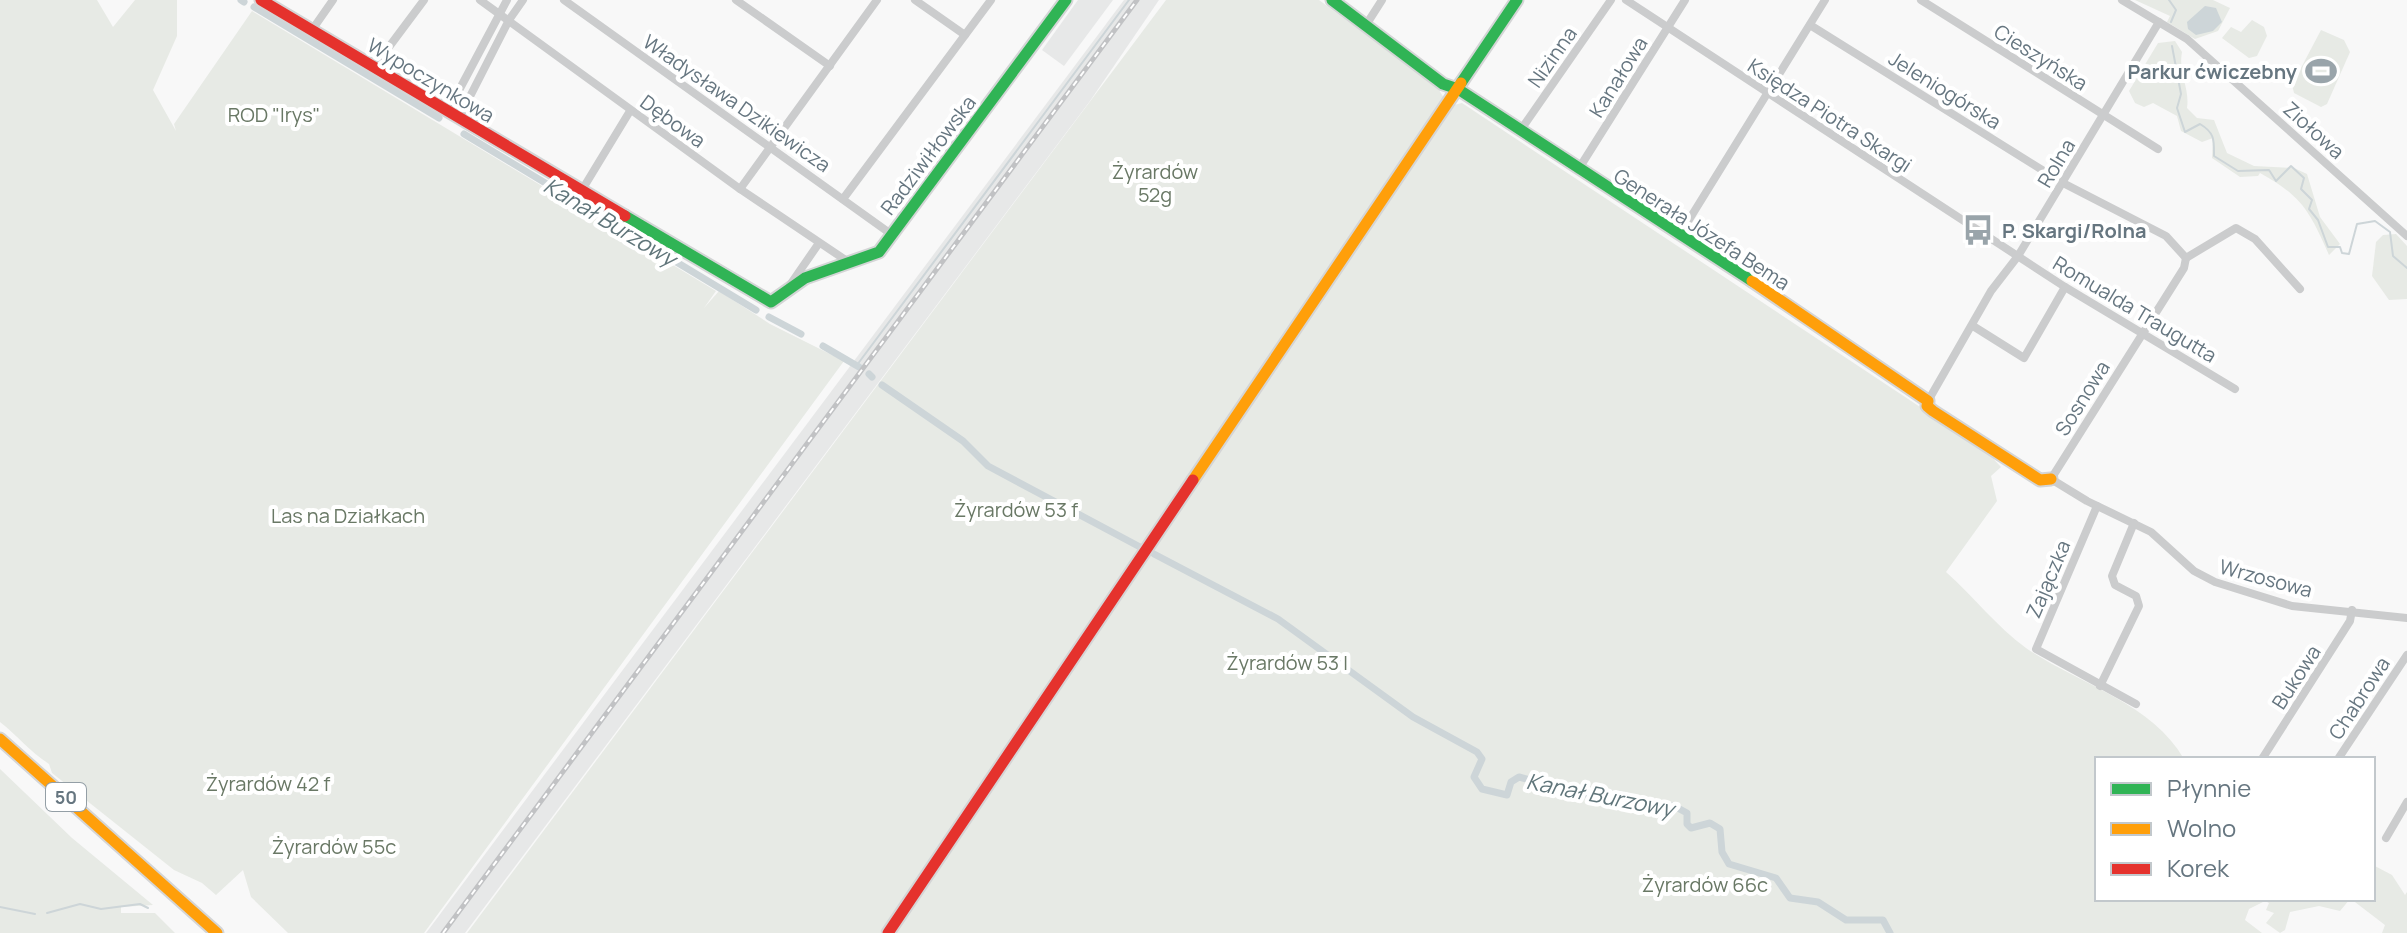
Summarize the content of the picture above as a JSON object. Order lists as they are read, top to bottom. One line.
{"streets":{"street":["Nizinna","Cieszyńska","Kanałowa","Wypoczynkowa","Jeleniogórska","Władysława Dzikiewicza","Księdza Piotra Skargi","Dębowa","Ziołowa","Radziwiłłowska","Rolna","Generała Józefa Bema","Romualda Traugutta","Sosnowa","Wrzosowa","Zajączka","Bukowa","Chabrowa","50"]},"crossings":[["Nizinna","Generała Józefa Bema"],["Cieszyńska","Rolna"],["Kanałowa","Księdza Piotra Skargi"],["Kanałowa","Generała Józefa Bema"],["Wypoczynkowa","Radziwiłłowska"],["Jeleniogórska","Rolna"],["Jeleniogórska","Sosnowa"],["Władysława Dzikiewicza","Radziwiłłowska"],["Księdza Piotra Skargi","Rolna"],["Księdza Piotra Skargi","Romualda Traugutta"],["Dębowa","Radziwiłłowska"],["Ziołowa","Rolna"],["Rolna","Generała Józefa Bema"],["Rolna","Romualda Traugutta"],["Generała Józefa Bema","Sosnowa"],["Generała Józefa Bema","Wrzosowa"],["Romualda Traugutta","Sosnowa"],["Sosnowa","Wrzosowa"],["Wrzosowa","Zajączka"],["Wrzosowa","Bukowa"]],"water":["Kanał Burzowy"],"parks":["ROD \"Irys\"","Żyrardów 52g","Żyrardów 53 f","Las na Działkach","Żyrardów 53 l","Żyrardów 42 f","Żyrardów 55c","Żyrardów 66c"],"places":{"sports":["Parkur ćwiczebny"],"bus stop":["P. Skargi/Rolna"]},"legend":["Płynnie","Wolno","Korek"]}
